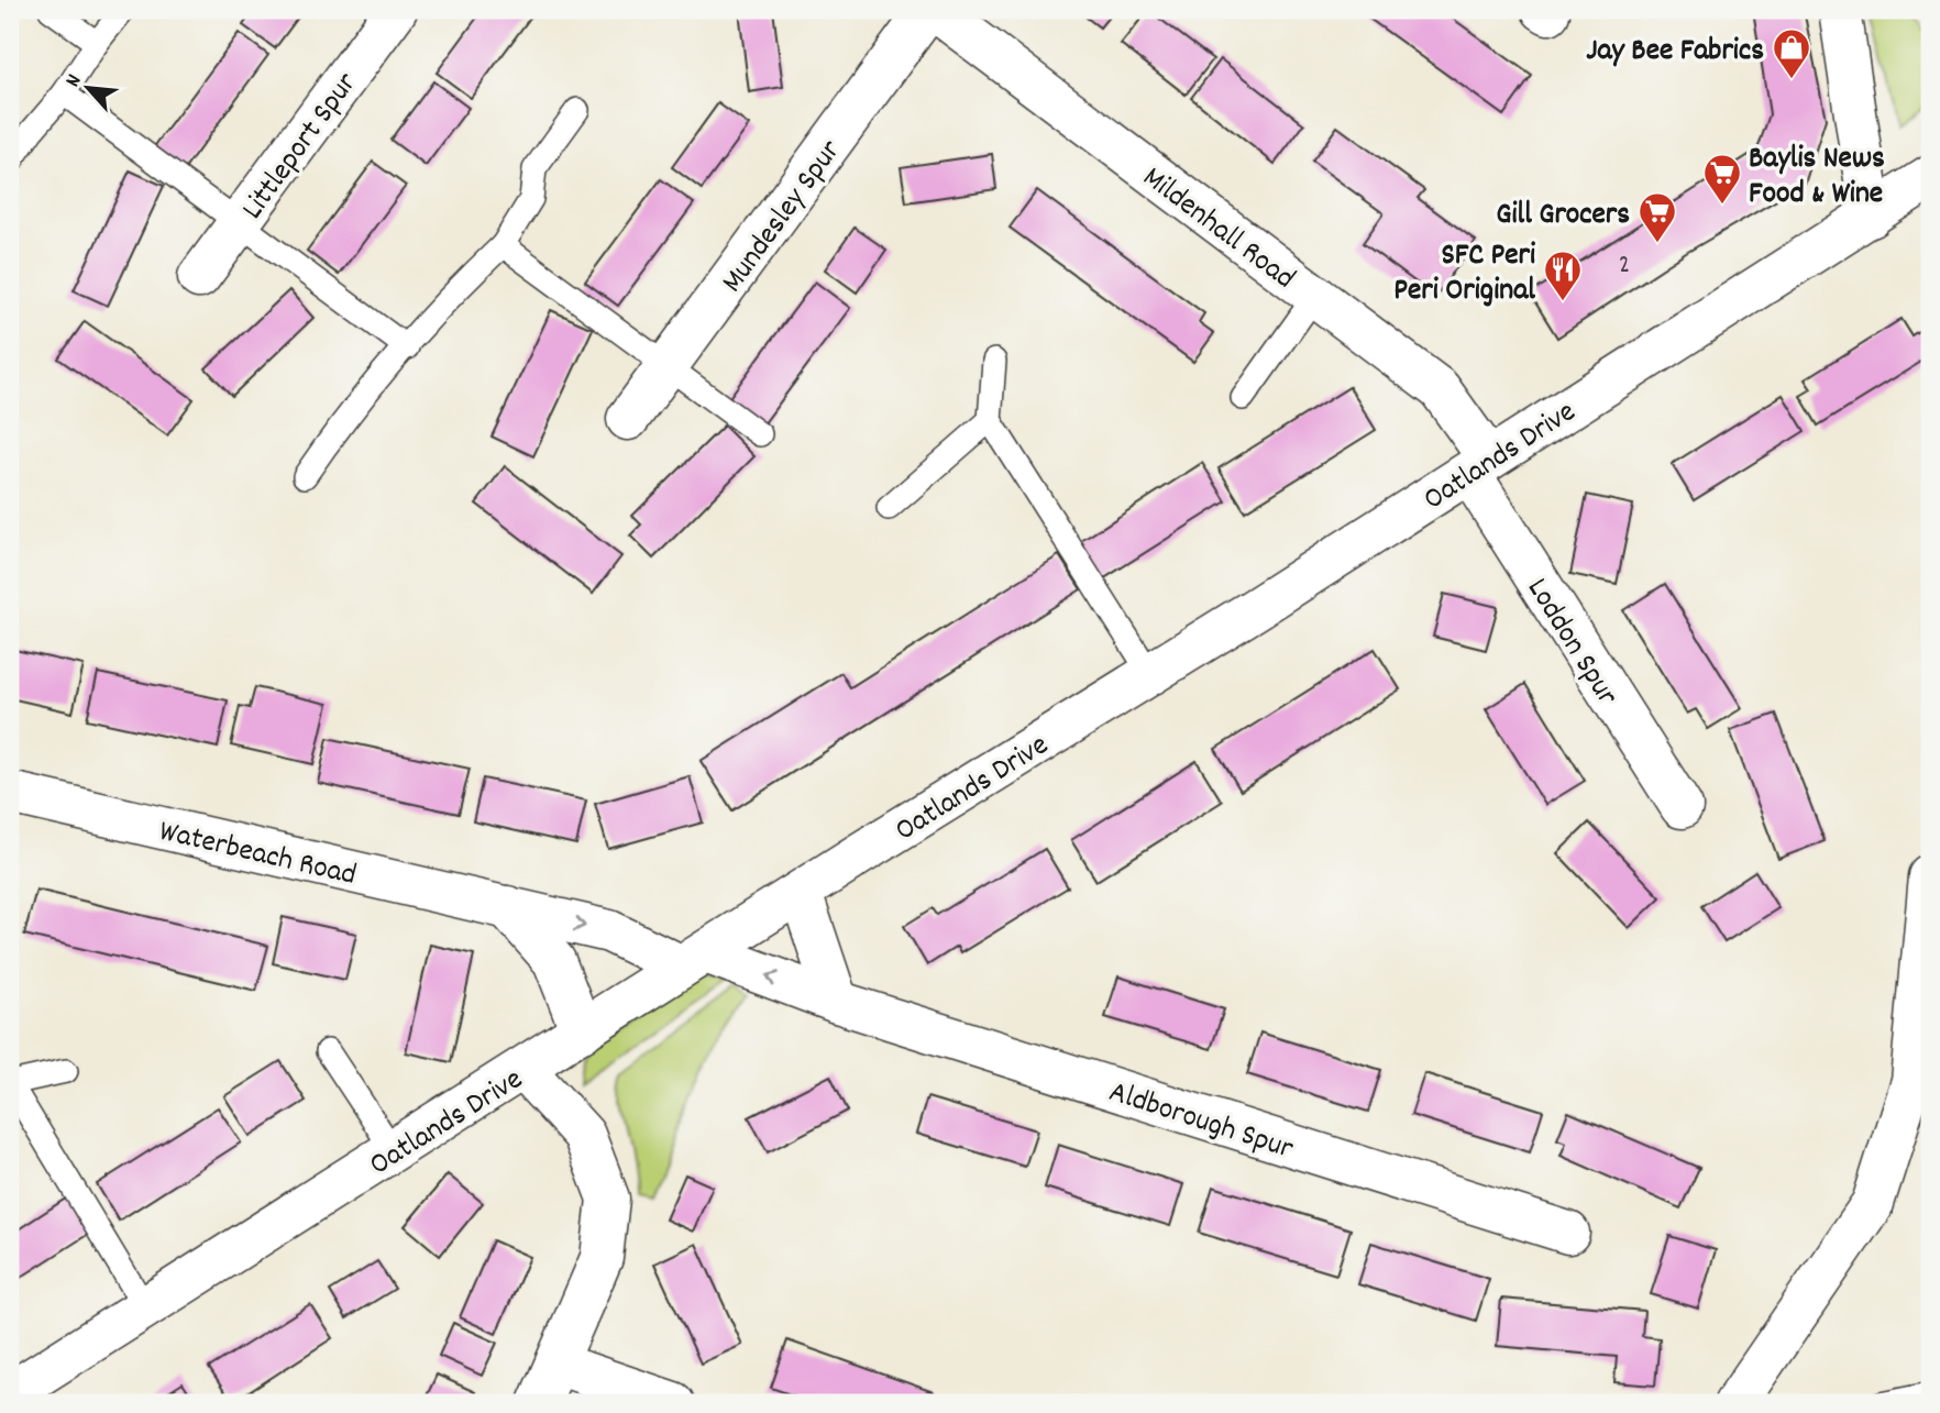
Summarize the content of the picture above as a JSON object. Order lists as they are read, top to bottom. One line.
{"streets":{"street":["Littleport Spur","Mundesley Spur","Mildenhall Road","Oatlands Drive","Loddon Spur","Waterbeach Road","Aldborough Spur"]},"crossings":[["Mildenhall Road","Oatlands Drive"],["Mildenhall Road","Loddon Spur"],["Oatlands Drive","Loddon Spur"],["Oatlands Drive","Waterbeach Road"],["Oatlands Drive","Aldborough Spur"],["Waterbeach Road","Aldborough Spur"]],"places":{"shop":["Jay Bee Fabrics"],"supermarket":["Baylis News Food & Wine","Gill Grocers"],"restaurant":["SFC Peri Peri Original"]},"house_numbers":["2"],"north":"top left"}
